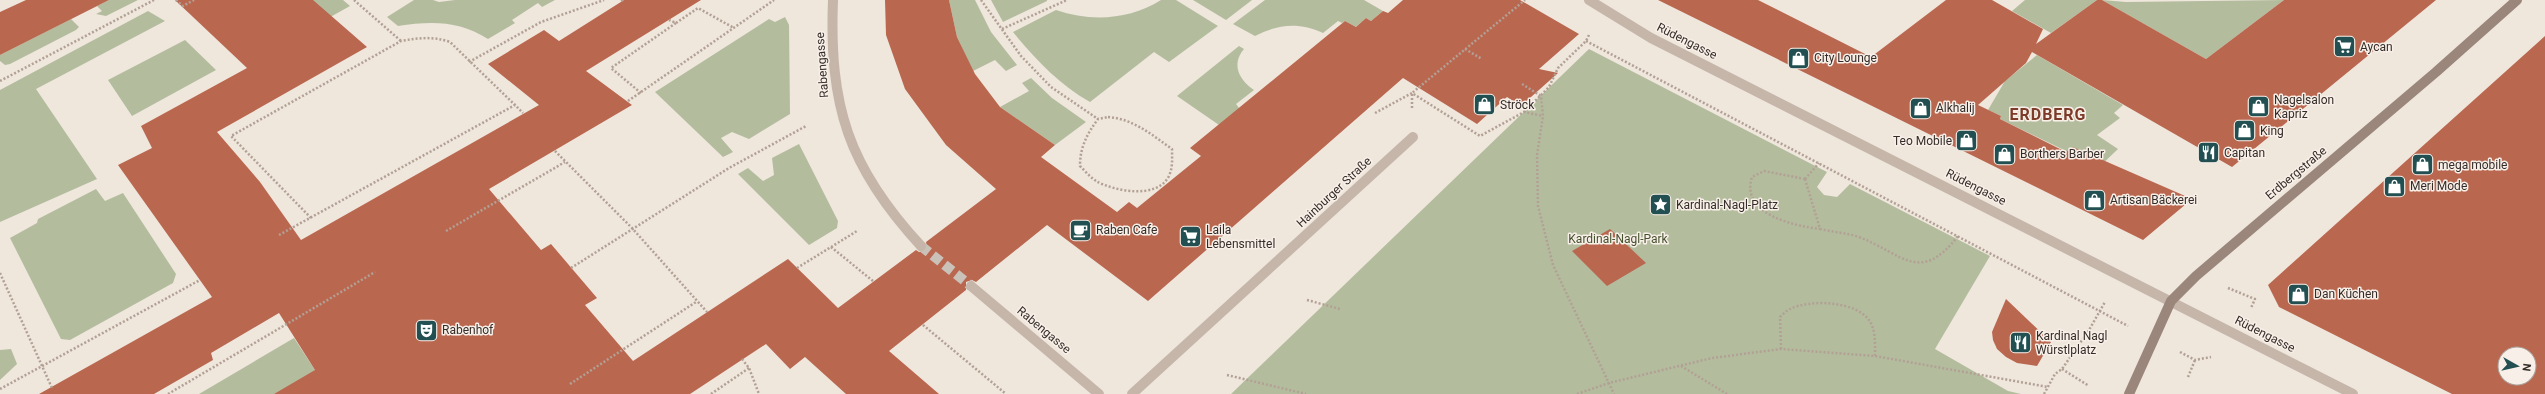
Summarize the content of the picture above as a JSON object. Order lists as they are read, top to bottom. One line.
{"streets":{"street":["Rüdengasse","Rabengasse","Erdbergstraße","Hainburger Straße"]},"crossings":[["Rüdengasse","Erdbergstraße"]],"districts":["ERDBERG"],"parks":["Kardinal-Nagl-Park"],"places":{"supermarket":["Aycan","Laila Lebensmittel"],"shop":["City Lounge","Ströck","Nagelsalon Kapriz","Alkhalij","King","Teo Mobile","Borthers Barber","mega mobile","Meri Mode","Artisan Bäckerei","Dan Küchen"],"restaurant":["Capitan","Kardinal Nagl Würstlplatz"],"place":["Kardinal-Nagl-Platz"],"cafe":["Raben Cafe"],"theatre":["Rabenhof"]},"north":"right"}
